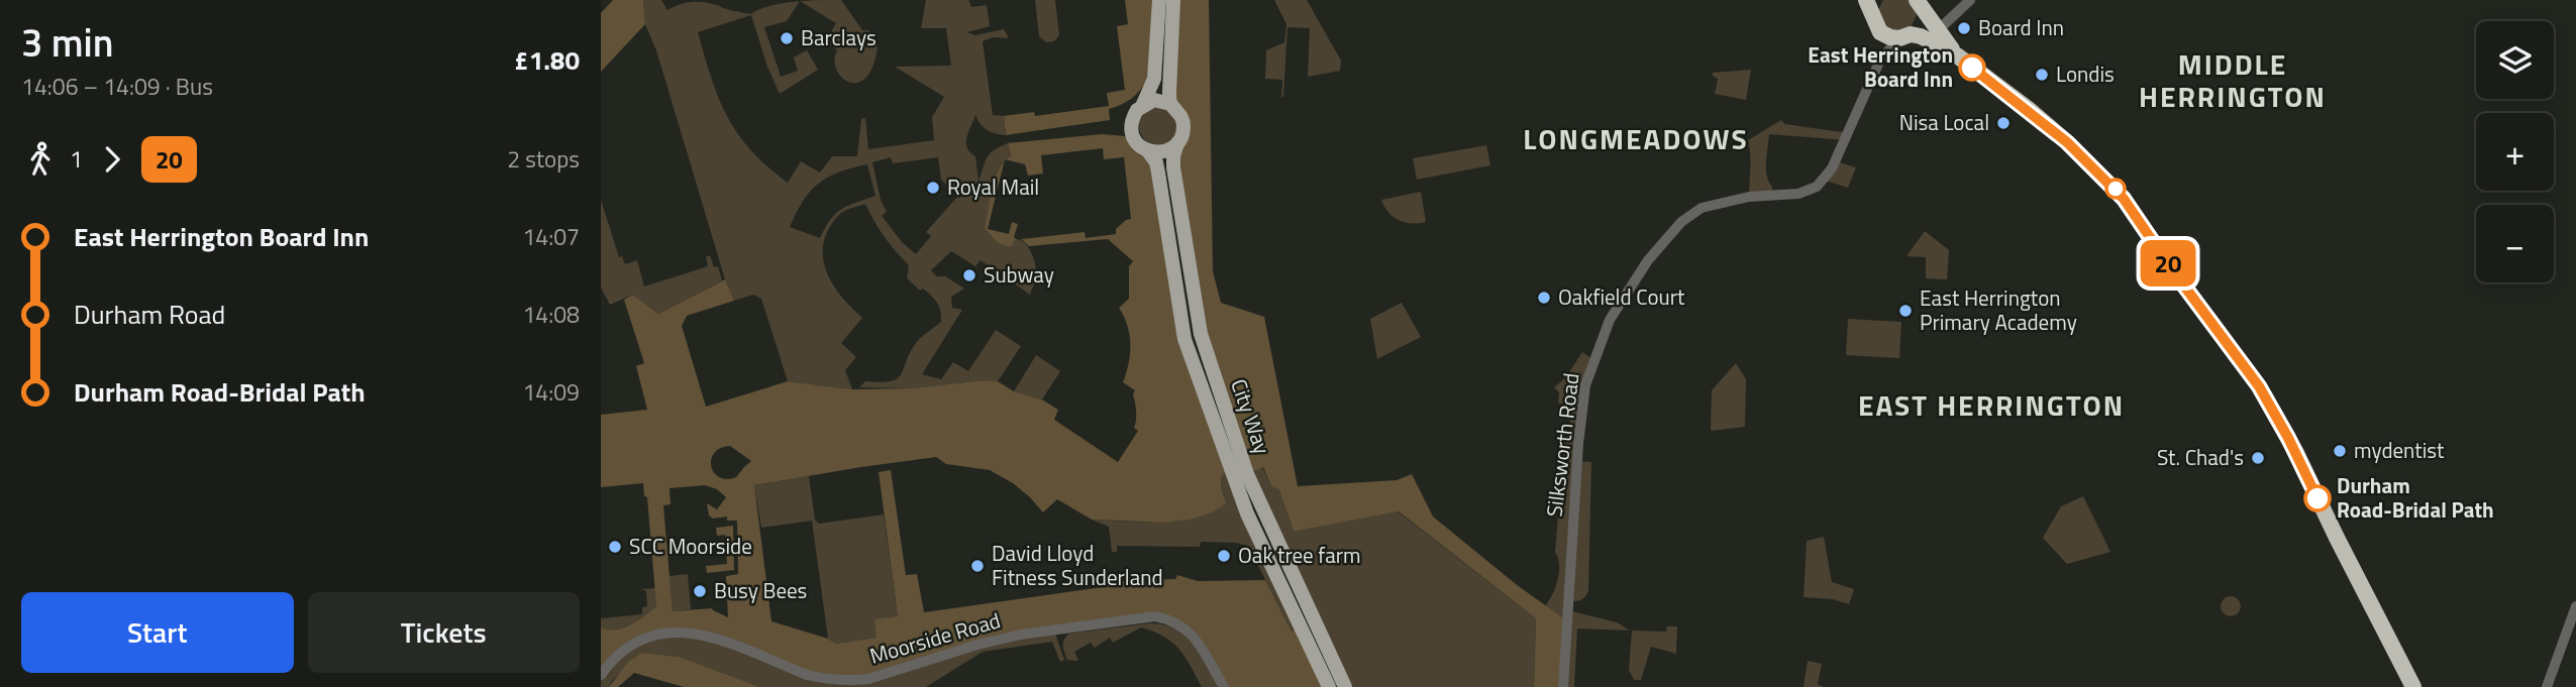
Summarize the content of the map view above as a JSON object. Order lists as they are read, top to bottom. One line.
{"streets":{"main road":["City Way"],"street":["Silksworth Road","Moorside Road"]},"districts":["MIDDLE HERRINGTON","LONGMEADOWS","EAST HERRINGTON"],"places":["Board Inn","Barclays","East Herrington Board Inn","Londis","Nisa Local","Royal Mail","Subway","Oakfield Court","East Herrington Primary Academy","mydentist","St. Chad's","Durham Road-Bridal Path","SCC Moorside","Oak tree farm","David Lloyd Fitness Sunderland","Busy Bees"],"lines":["bus line 20"],"page":{"heading":["3 min","14:06 – 14:09 · Bus","£1.80"],"on_map":"20","map_buttons":["+","−"],"legs":["1","20","2 stops"],"list":[{"name":"East Herrington Board Inn","value":"14:07"},{"name":"Durham Road","value":"14:08"},{"name":"Durham Road-Bridal Path","value":"14:09"}],"buttons":["Start","Tickets"]}}
